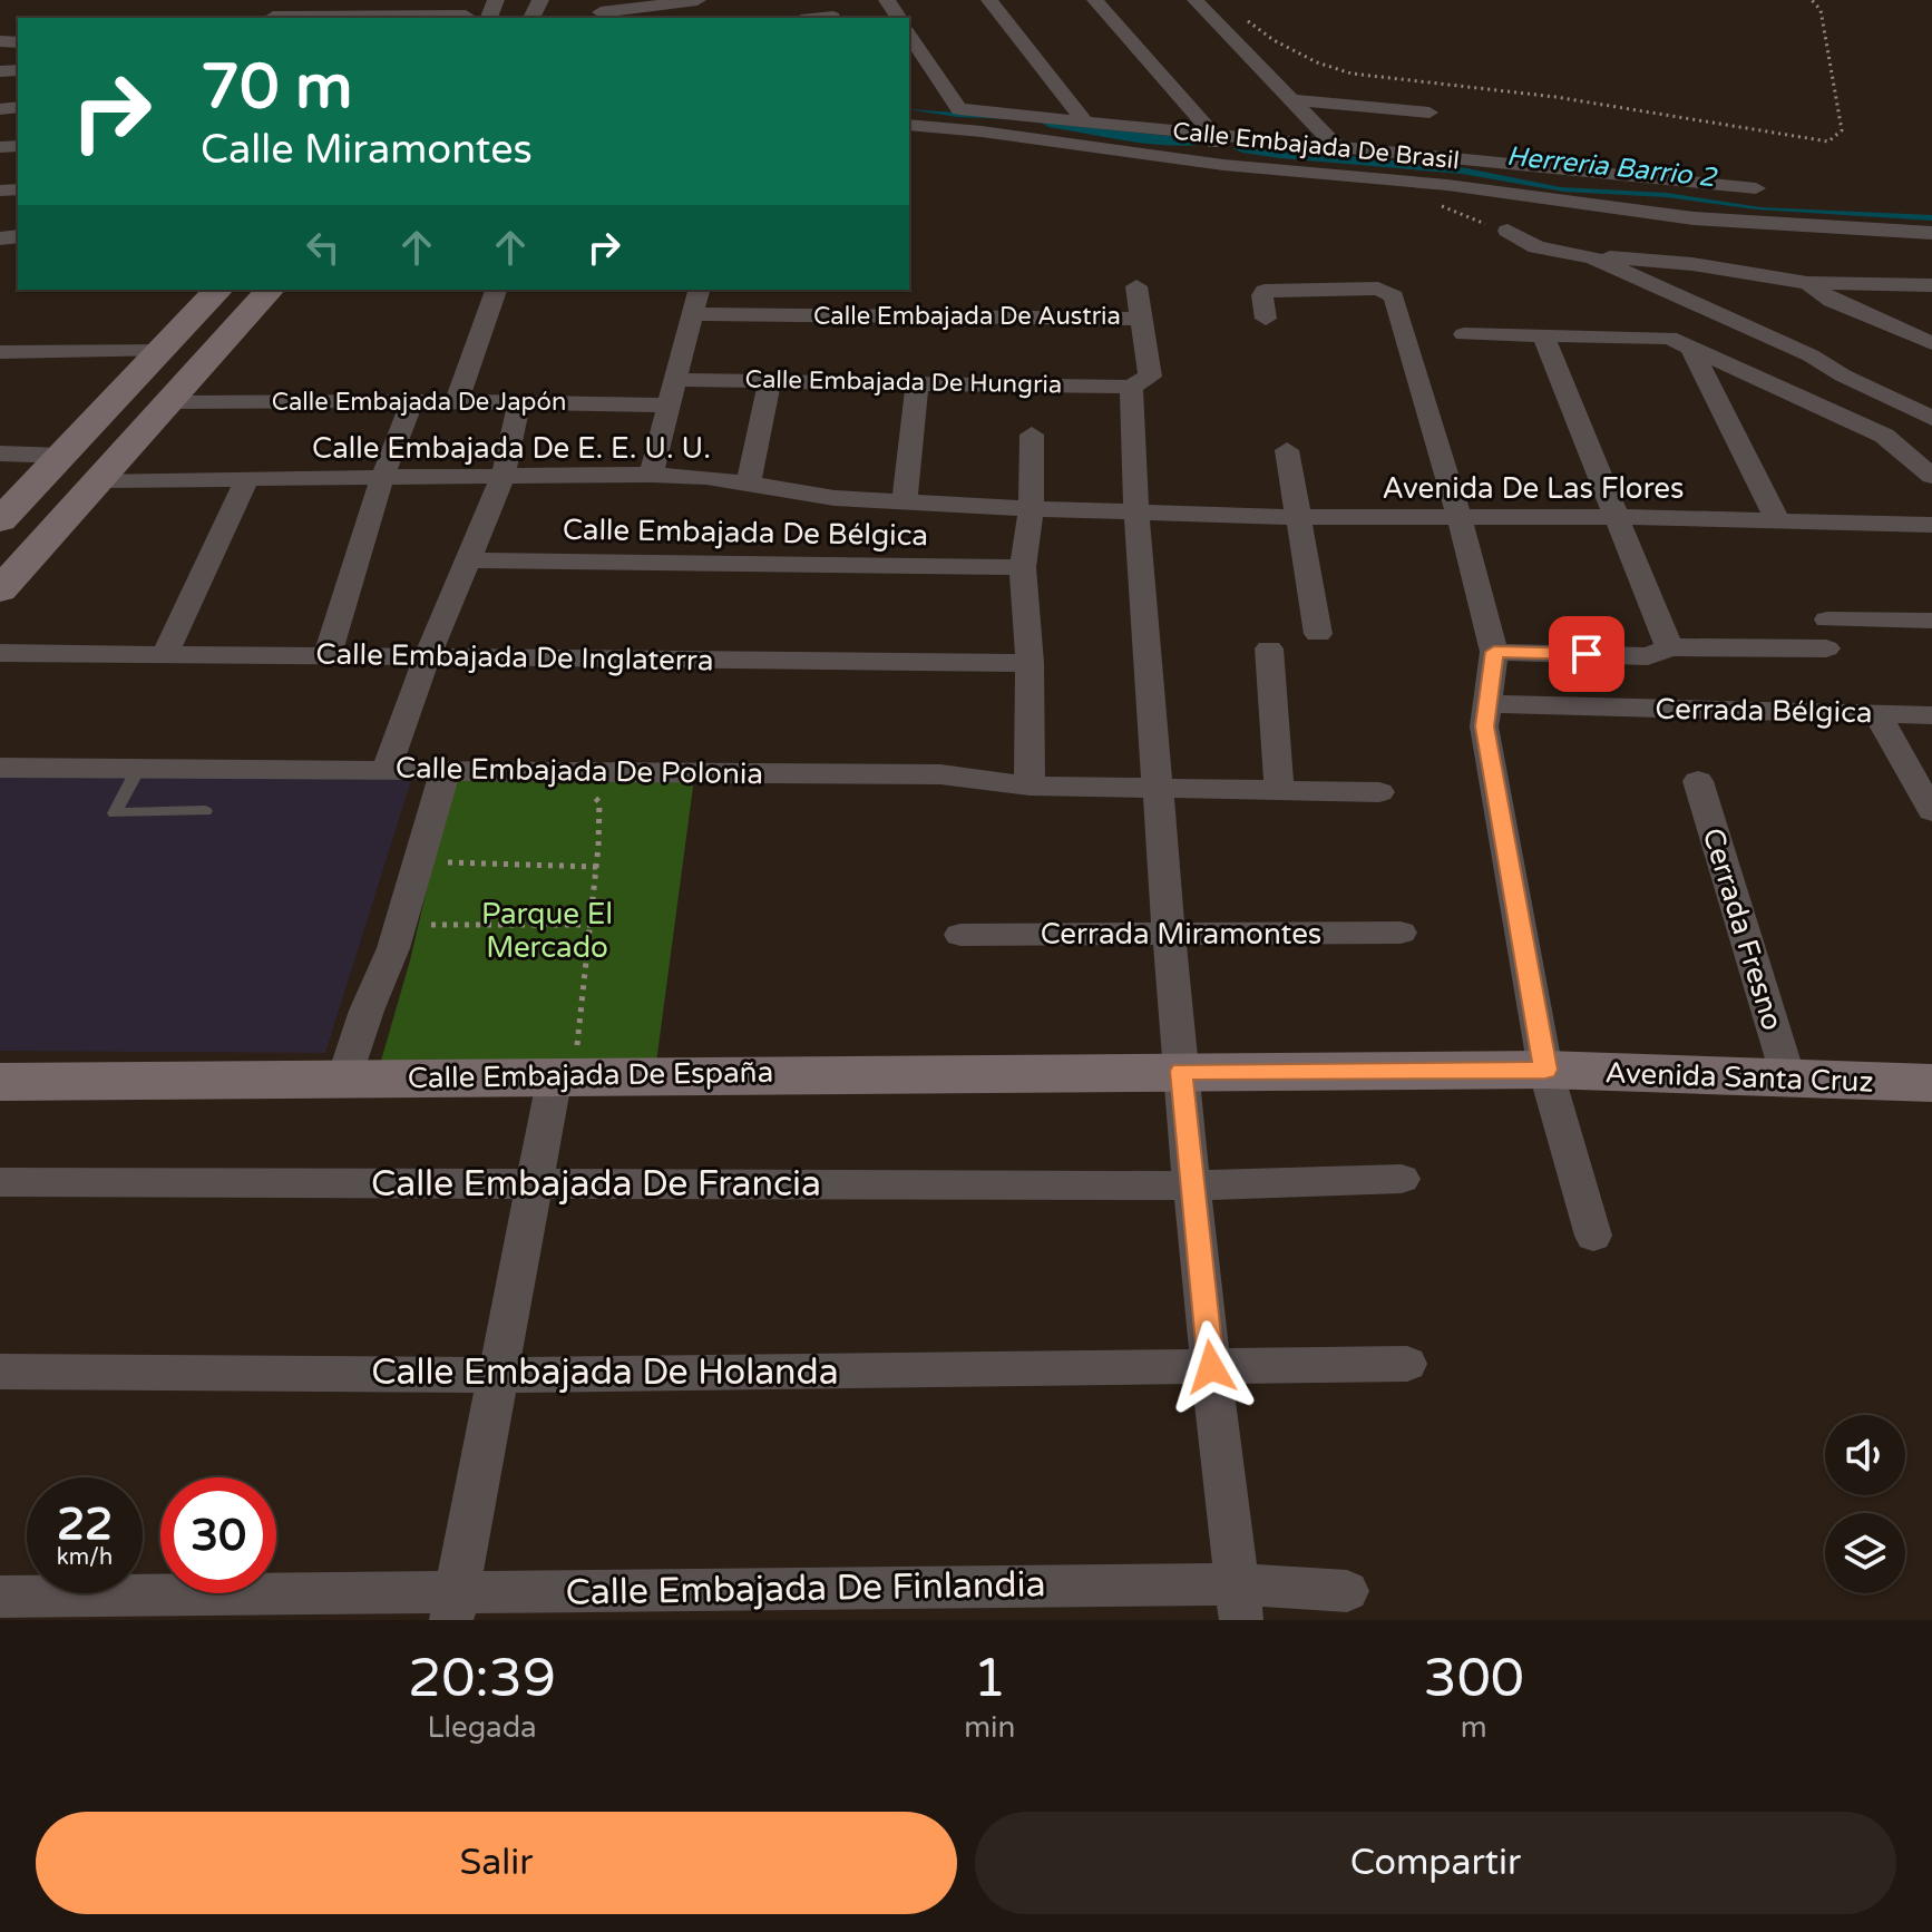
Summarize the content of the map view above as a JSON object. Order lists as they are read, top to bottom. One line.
{"streets":{"street":["Calle Embajada De Brasil","Calle Embajada De Austria","Calle Embajada De Hungria","Calle Embajada De Japón","Calle Embajada De E. E. U. U.","Avenida De Las Flores","Calle Embajada De Bélgica","Calle Embajada De Inglaterra","Cerrada Bélgica","Calle Embajada De Polonia","Cerrada Fresno","Cerrada Miramontes","Calle Embajada De España","Avenida Santa Cruz","Calle Embajada De Francia","Calle Embajada De Holanda","Calle Embajada De Finlandia"]},"crossings":[["Calle Embajada De Austria","Calle Embajada De Hungria"],["Calle Embajada De Austria","Calle Embajada De E. E. U. U."],["Calle Embajada De Austria","Avenida De Las Flores"],["Calle Embajada De Austria","Calle Embajada De Polonia"],["Calle Embajada De Austria","Cerrada Miramontes"],["Calle Embajada De Austria","Calle Embajada De España"],["Calle Embajada De Austria","Avenida Santa Cruz"],["Calle Embajada De Austria","Calle Embajada De Francia"],["Calle Embajada De Austria","Calle Embajada De Holanda"],["Calle Embajada De Austria","Calle Embajada De Finlandia"],["Calle Embajada De E. E. U. U.","Avenida De Las Flores"],["Cerrada Fresno","Avenida Santa Cruz"],["Calle Embajada De España","Avenida Santa Cruz"]],"water":["Herreria Barrio 2"],"parks":["Parque El Mercado"],"page":{"turn":["70 m","Calle Miramontes"],"speed":"22 km/h","limit":"30","eta":["20:39","Llegada","1","min","300","m"],"buttons":["Salir","Compartir"]}}
